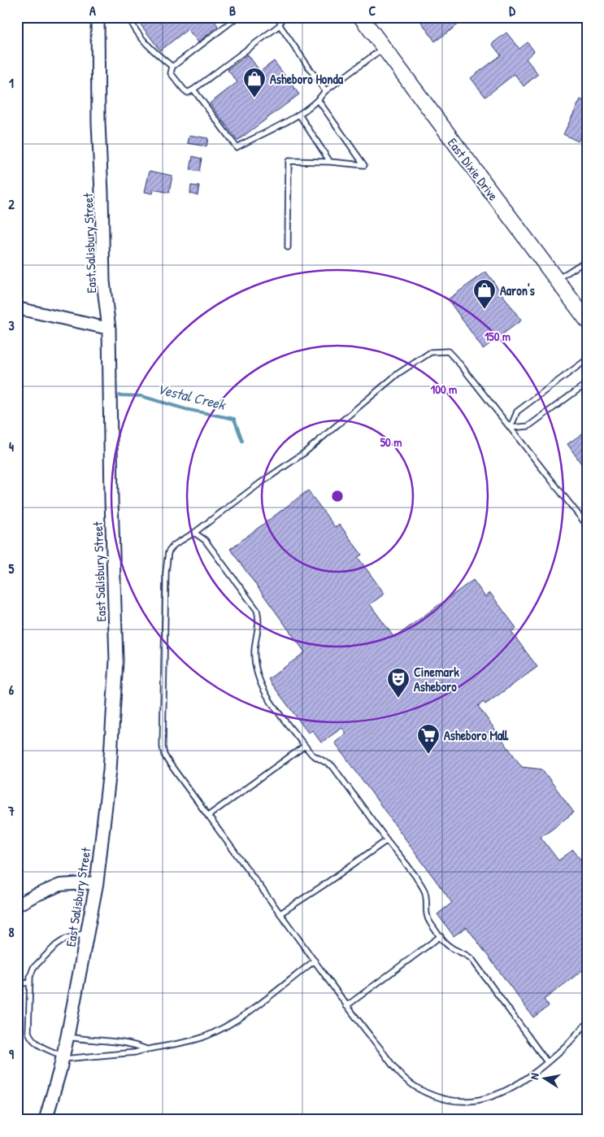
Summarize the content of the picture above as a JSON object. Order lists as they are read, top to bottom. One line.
{"streets":{"main road":["East Dixie Drive","East Salisbury Street"]},"water":["Vestal Creek"],"places":{"shop":["Asheboro Honda","Aaron's"],"theatre":["Cinemark Asheboro"],"supermarket":["Asheboro Mall"]},"north":"left","grid":{"columns":["A","B","C","D"],"rows":["1","2","3","4","5","6","7","8","9"]},"rings":["150 m","100 m","50 m"]}
